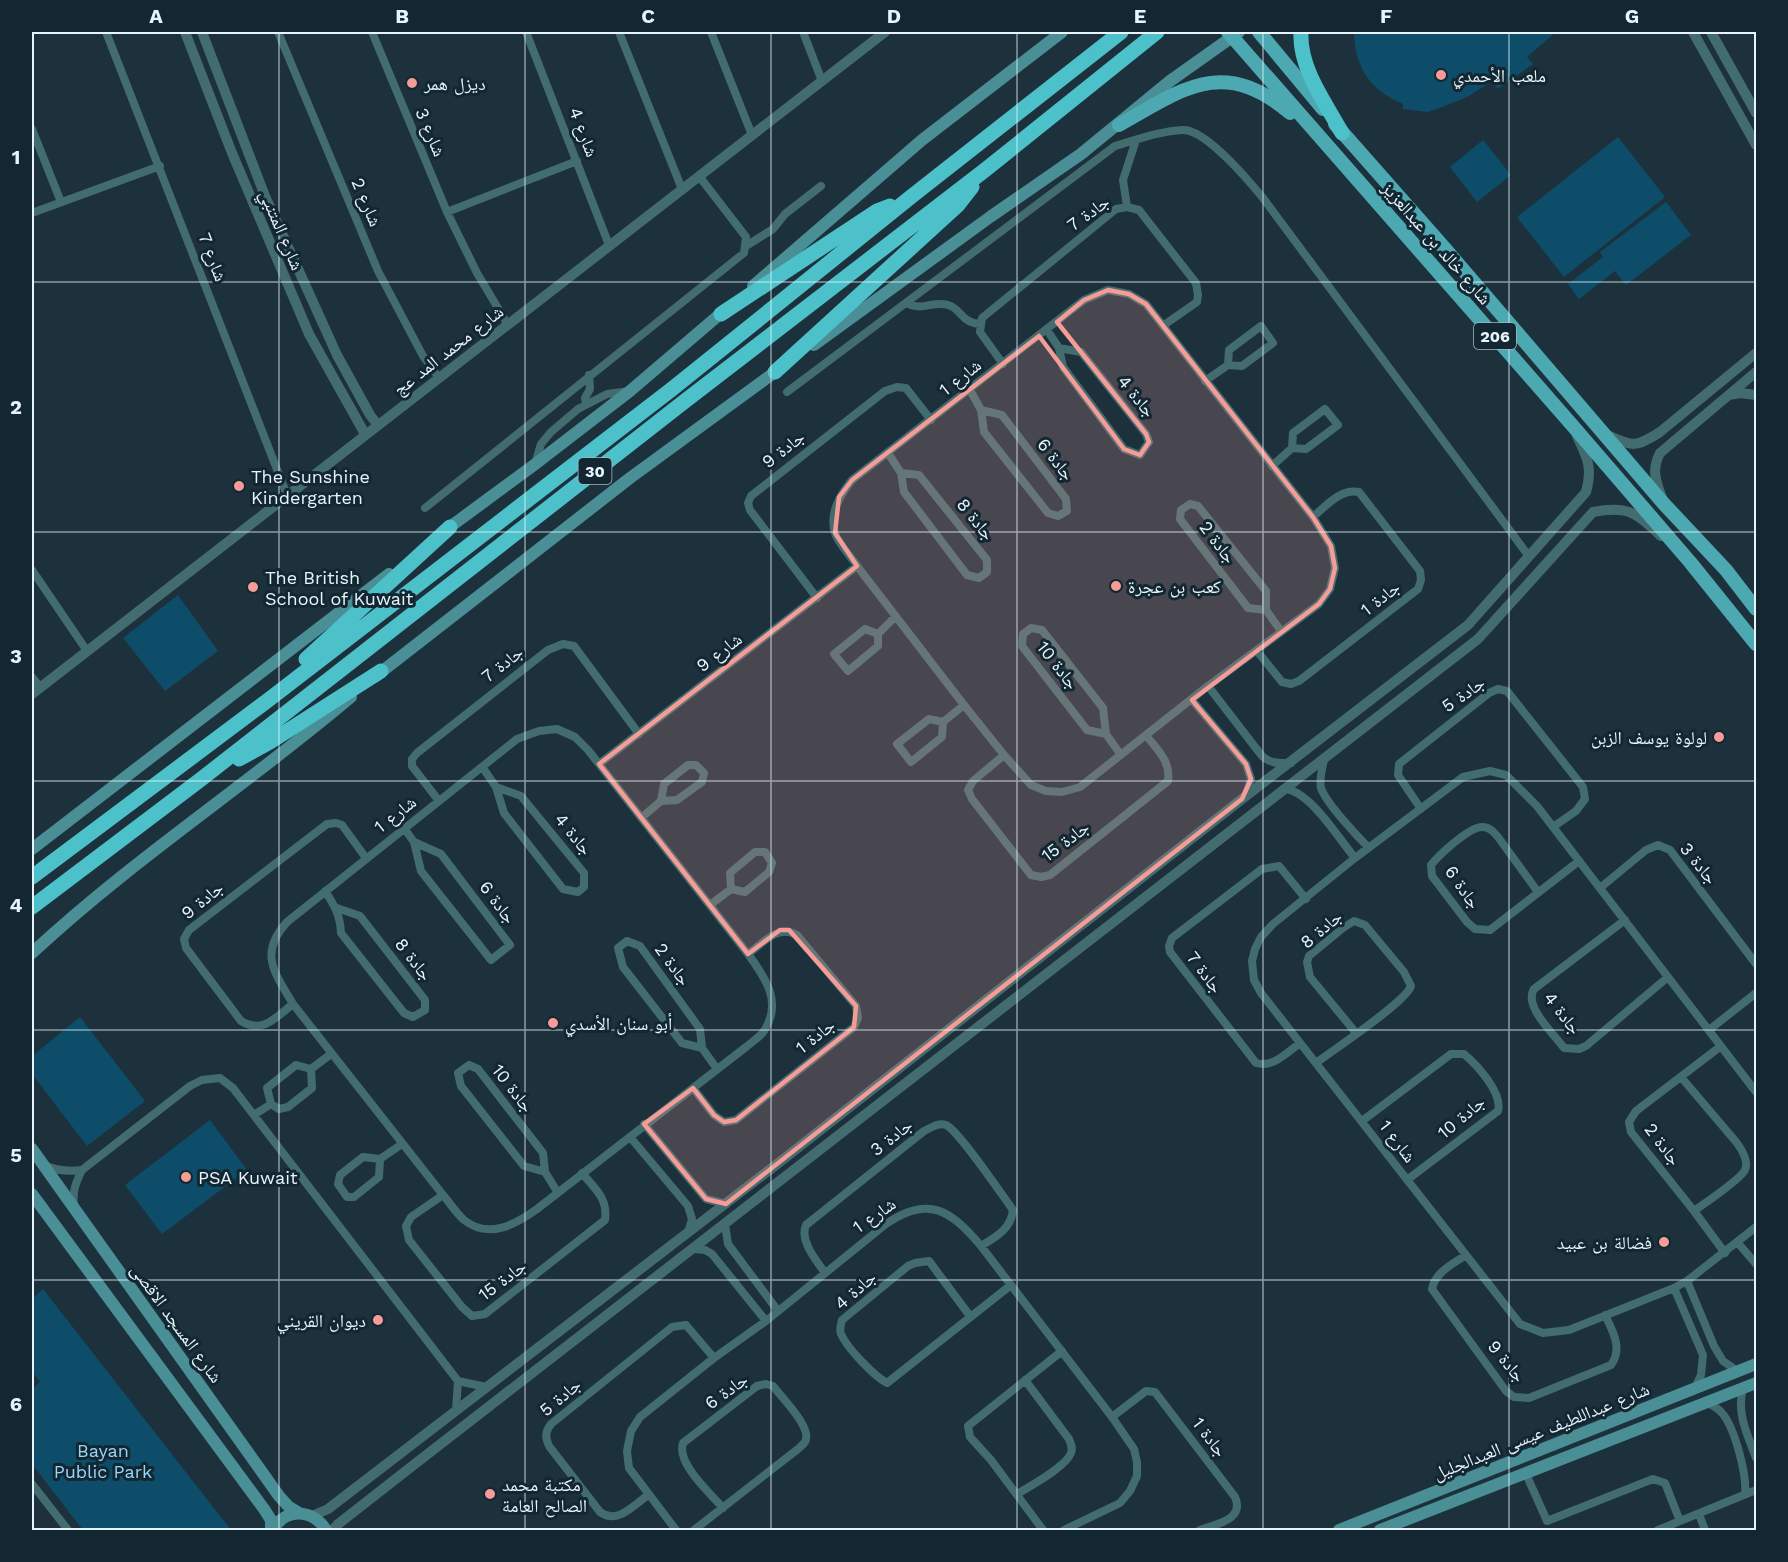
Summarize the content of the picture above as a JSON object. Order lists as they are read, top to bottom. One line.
{"streets":{"highway":["30"],"main road":["شارع خالد بن عبدالعزيز","206","شارع المسجد الاقصى","شارع عبداللطيف عيسى العبدالجليل"],"street":["شارع 3","شارع 4","شارع 2","جادة 7","شارع المتنبي","شارع 7","شارع محمد المد عج","شارع 1","جادة 4","جادة 9","جادة 6","جادة 8","جادة 2","جادة 1","شارع 9","جادة 10","جادة 5","جادة 15","جادة 3"]},"crossings":[["شارع 3","شارع محمد المد عج"],["شارع 4","شارع محمد المد عج"],["شارع 2","شارع محمد المد عج"],["جادة 7","شارع 1"],["جادة 7","شارع 9"],["شارع المتنبي","شارع محمد المد عج"],["شارع 7","شارع محمد المد عج"],["شارع 1","جادة 4"],["شارع 1","جادة 9"],["شارع 1","جادة 6"],["شارع 1","جادة 8"],["شارع 1","جادة 2"],["شارع 1","جادة 1"],["شارع 1","شارع 9"],["شارع 1","جادة 10"],["شارع 1","جادة 5"],["شارع 1","جادة 15"],["شارع 1","جادة 3"],["جادة 9","شارع 9"]],"parks":["Bayan Public Park"],"places":["ملعب الأحمدي","ديزل همر","The Sunshine Kindergarten","كعب بن عجرة","The British School of Kuwait","لولوة يوسف الزبن","أبو سنان الأسدي","PSA Kuwait","فضالة بن عبيد","ديوان القريني","مكتبة محمد الصالح العامة"],"grid":{"columns":["A","B","C","D","E","F","G"],"rows":["1","2","3","4","5","6"]}}
